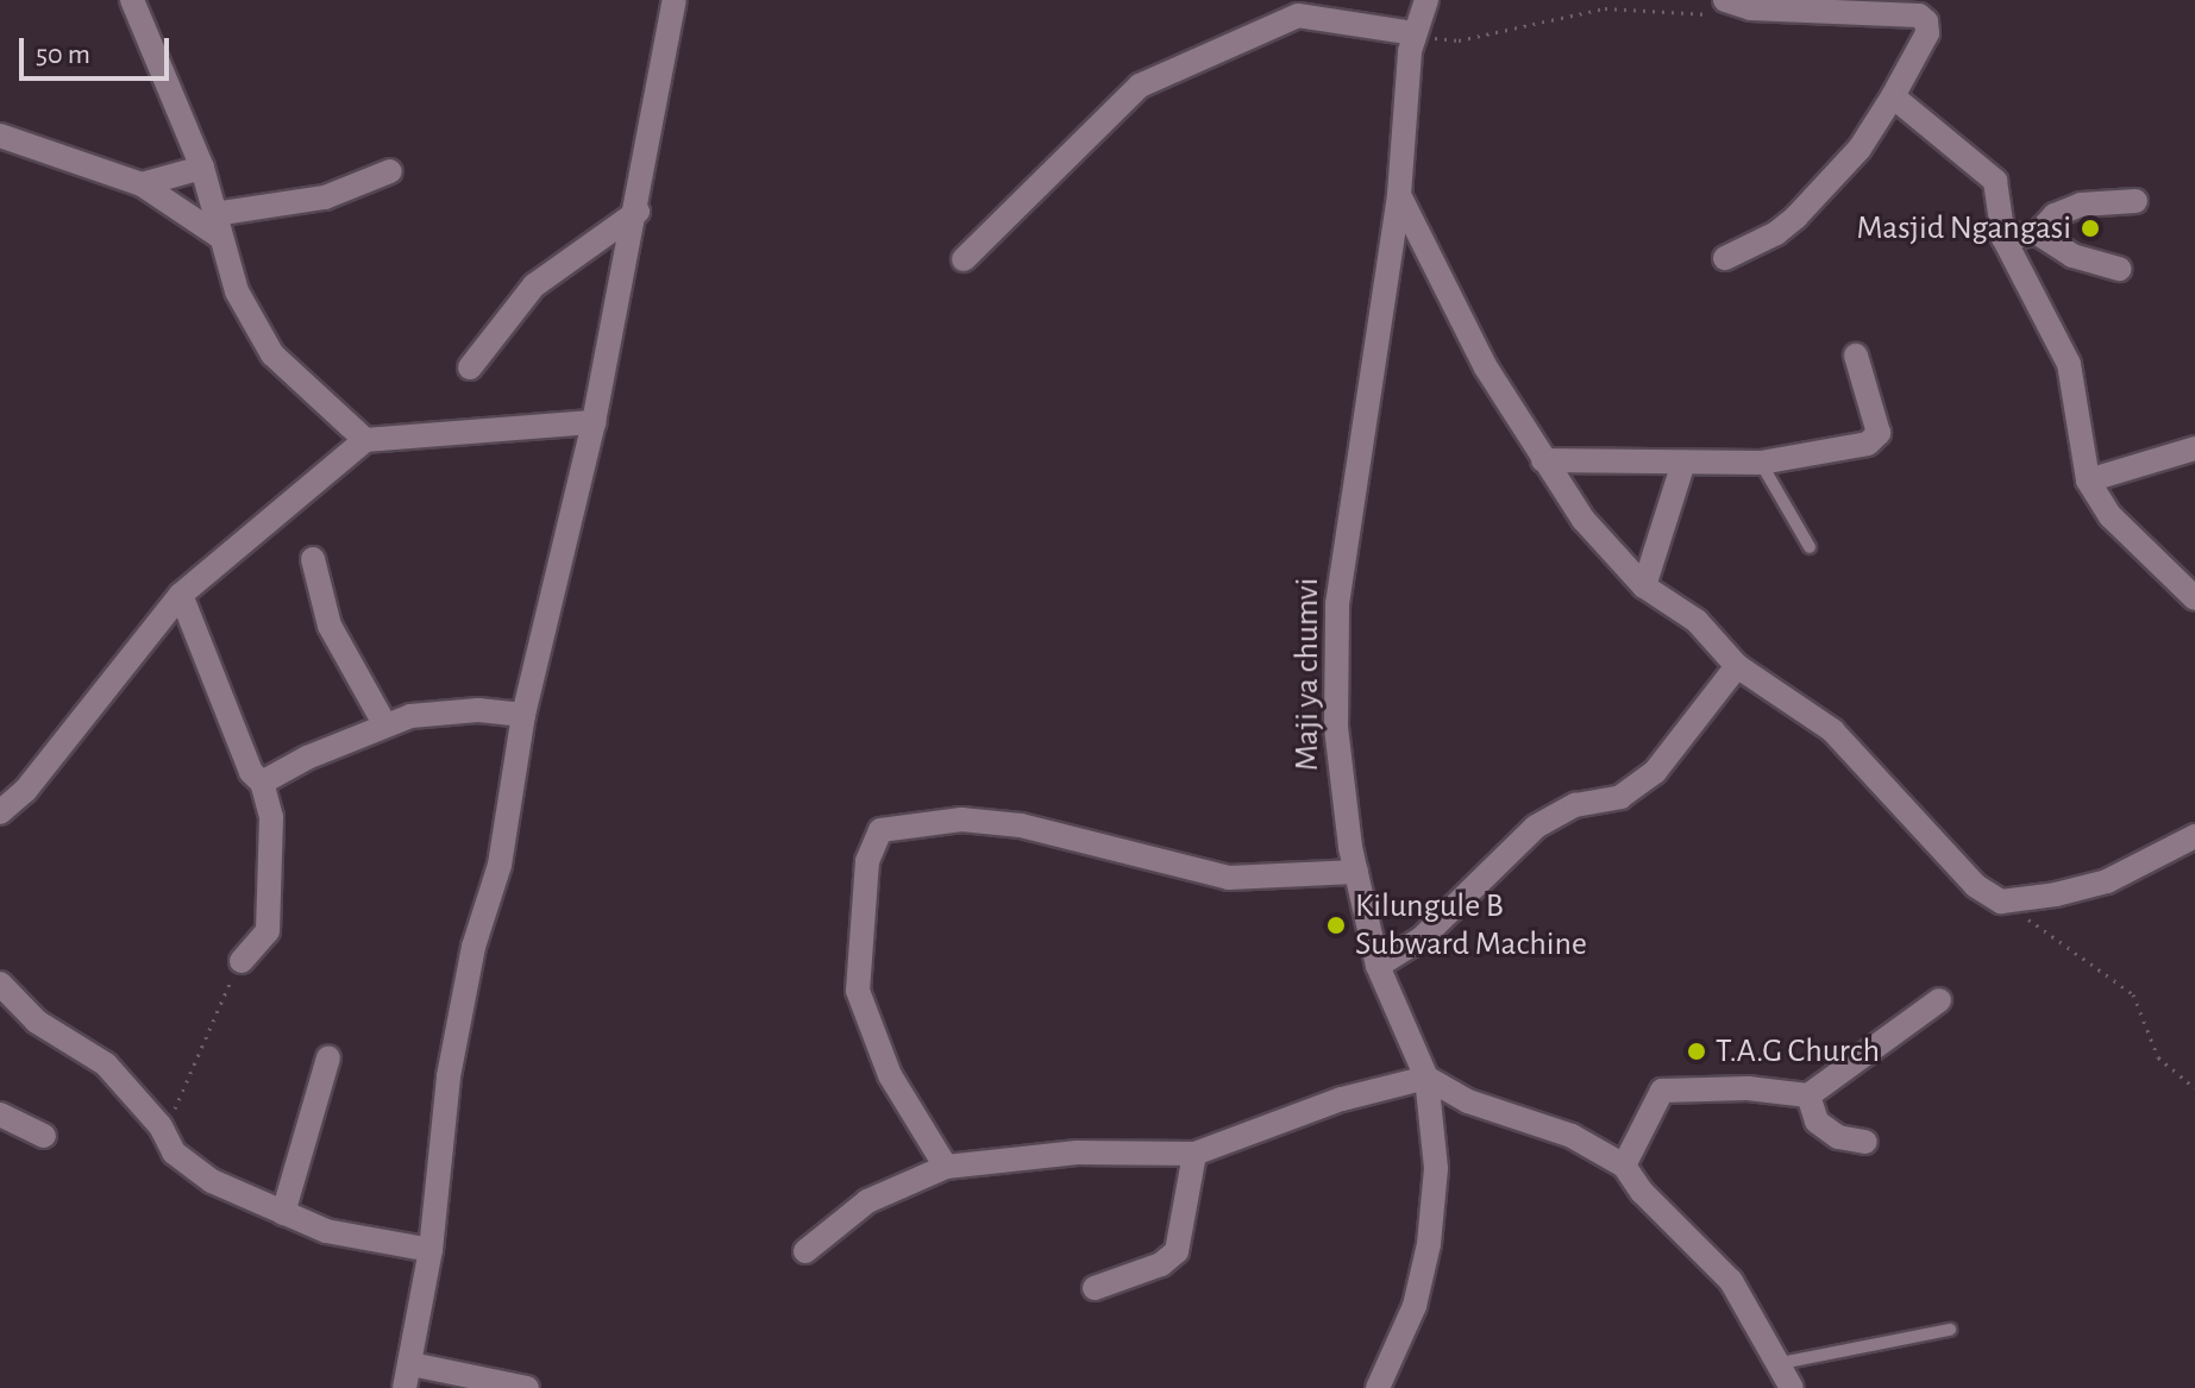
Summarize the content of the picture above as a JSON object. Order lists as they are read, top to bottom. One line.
{"streets":{"street":["Maji ya chumvi"]},"places":["Masjid Ngangasi","Kilungule B Subward Machine","T.A.G Church"],"scale_bar":"50 m"}
